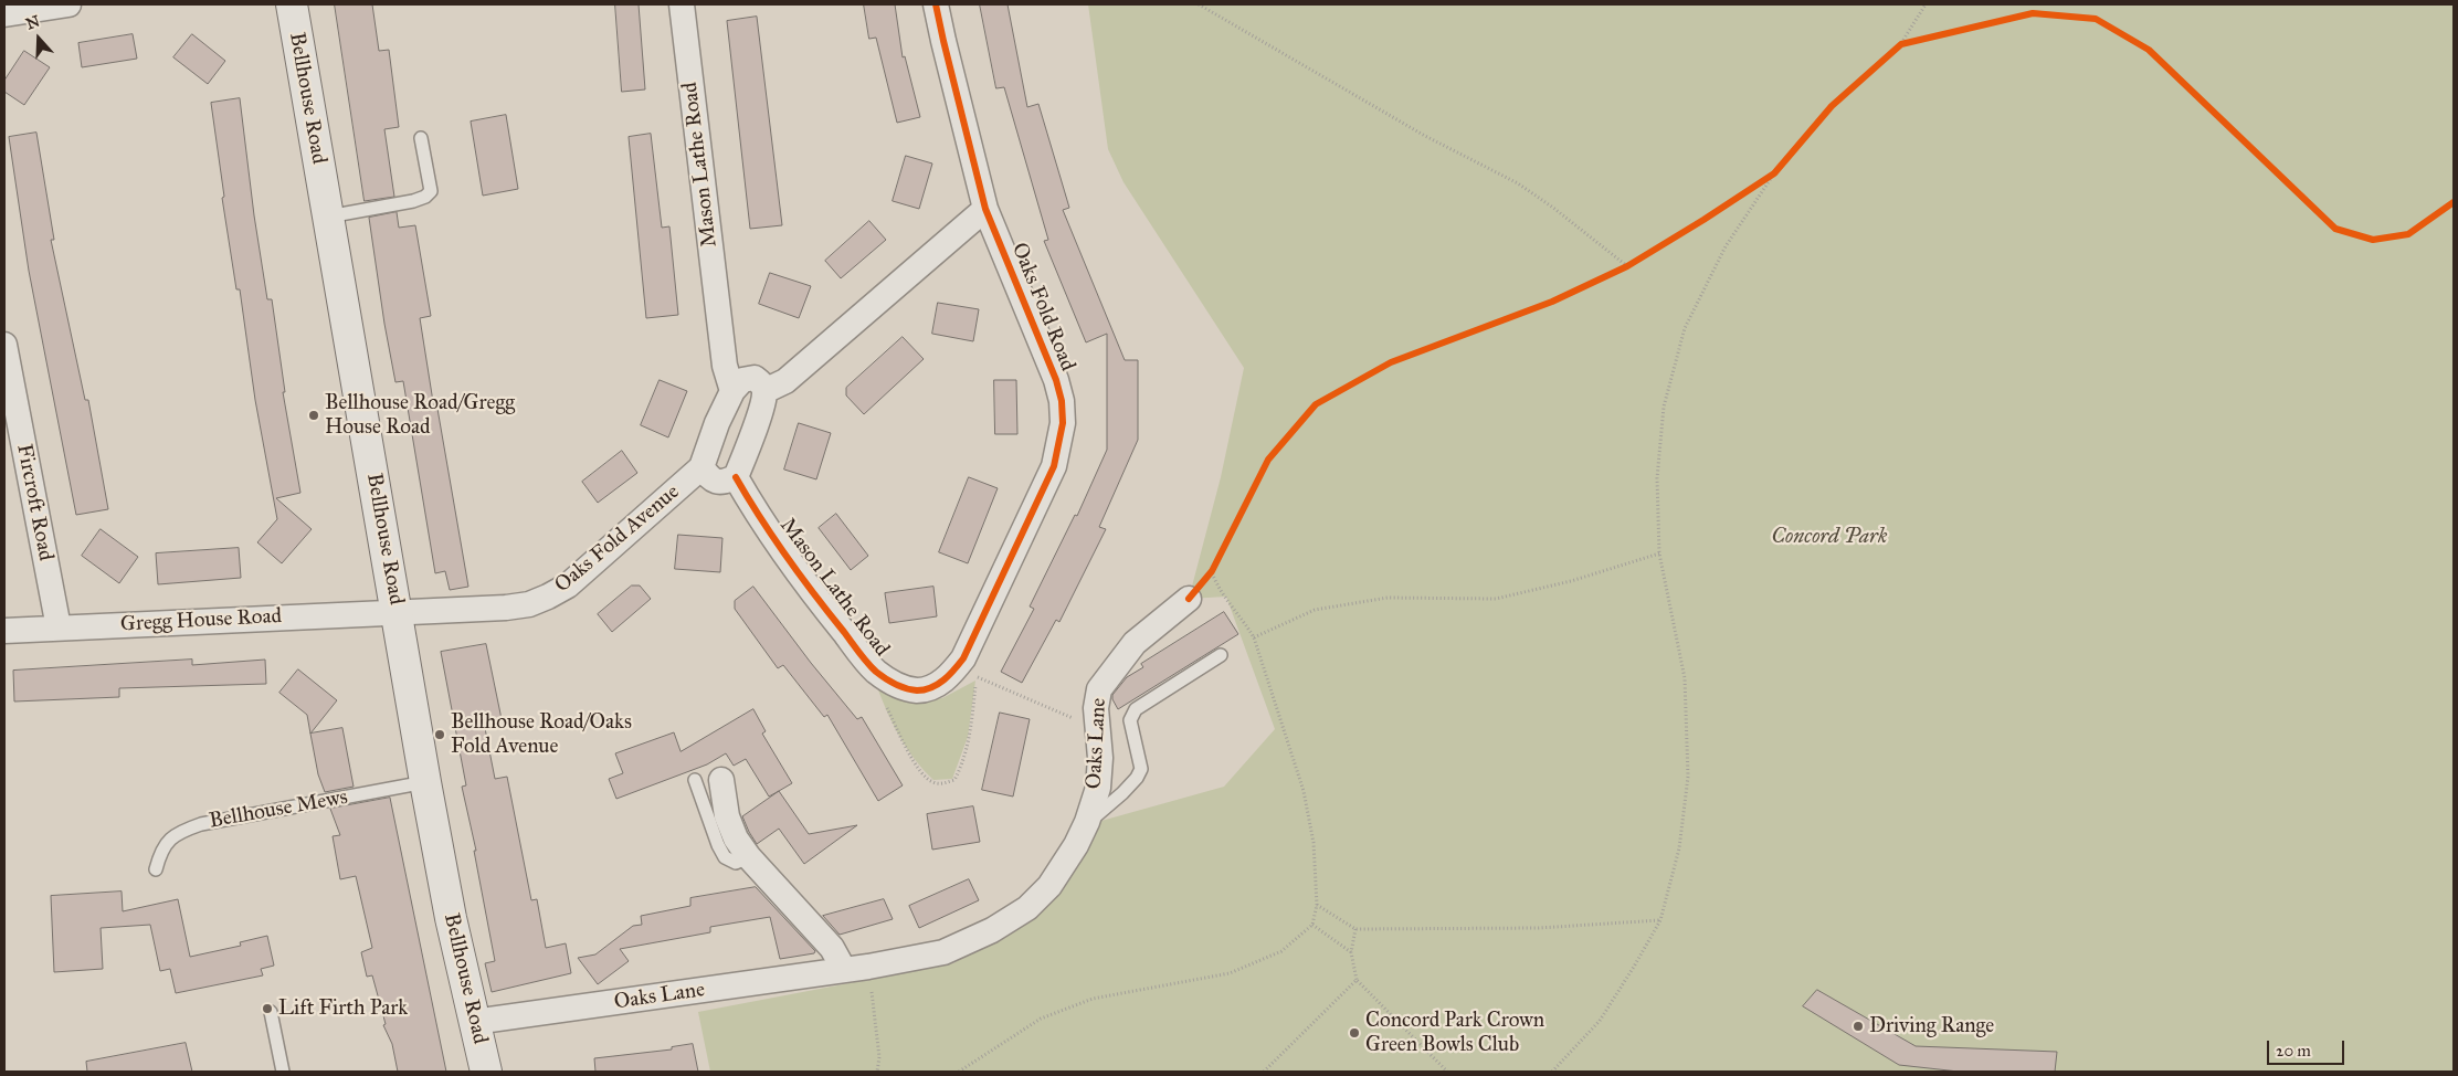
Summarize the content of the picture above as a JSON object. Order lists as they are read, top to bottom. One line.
{"streets":{"main road":["Bellhouse Road"],"street":["Mason Lathe Road","Oaks Fold Road","Fircroft Road","Oaks Fold Avenue","Gregg House Road","Oaks Lane"],"lane":["Bellhouse Mews"]},"crossings":[["Bellhouse Road","Oaks Fold Avenue"],["Bellhouse Road","Gregg House Road"],["Bellhouse Road","Oaks Lane"],["Bellhouse Road","Bellhouse Mews"],["Mason Lathe Road","Oaks Fold Road"],["Mason Lathe Road","Oaks Fold Avenue"],["Fircroft Road","Gregg House Road"],["Oaks Fold Avenue","Gregg House Road"]],"parks":["Concord Park"],"places":["Bellhouse Road/Gregg House Road","Bellhouse Road/Oaks Fold Avenue","Lift Firth Park","Driving Range","Concord Park Crown Green Bowls Club"],"scale_bar":"20 m","north":"top"}
